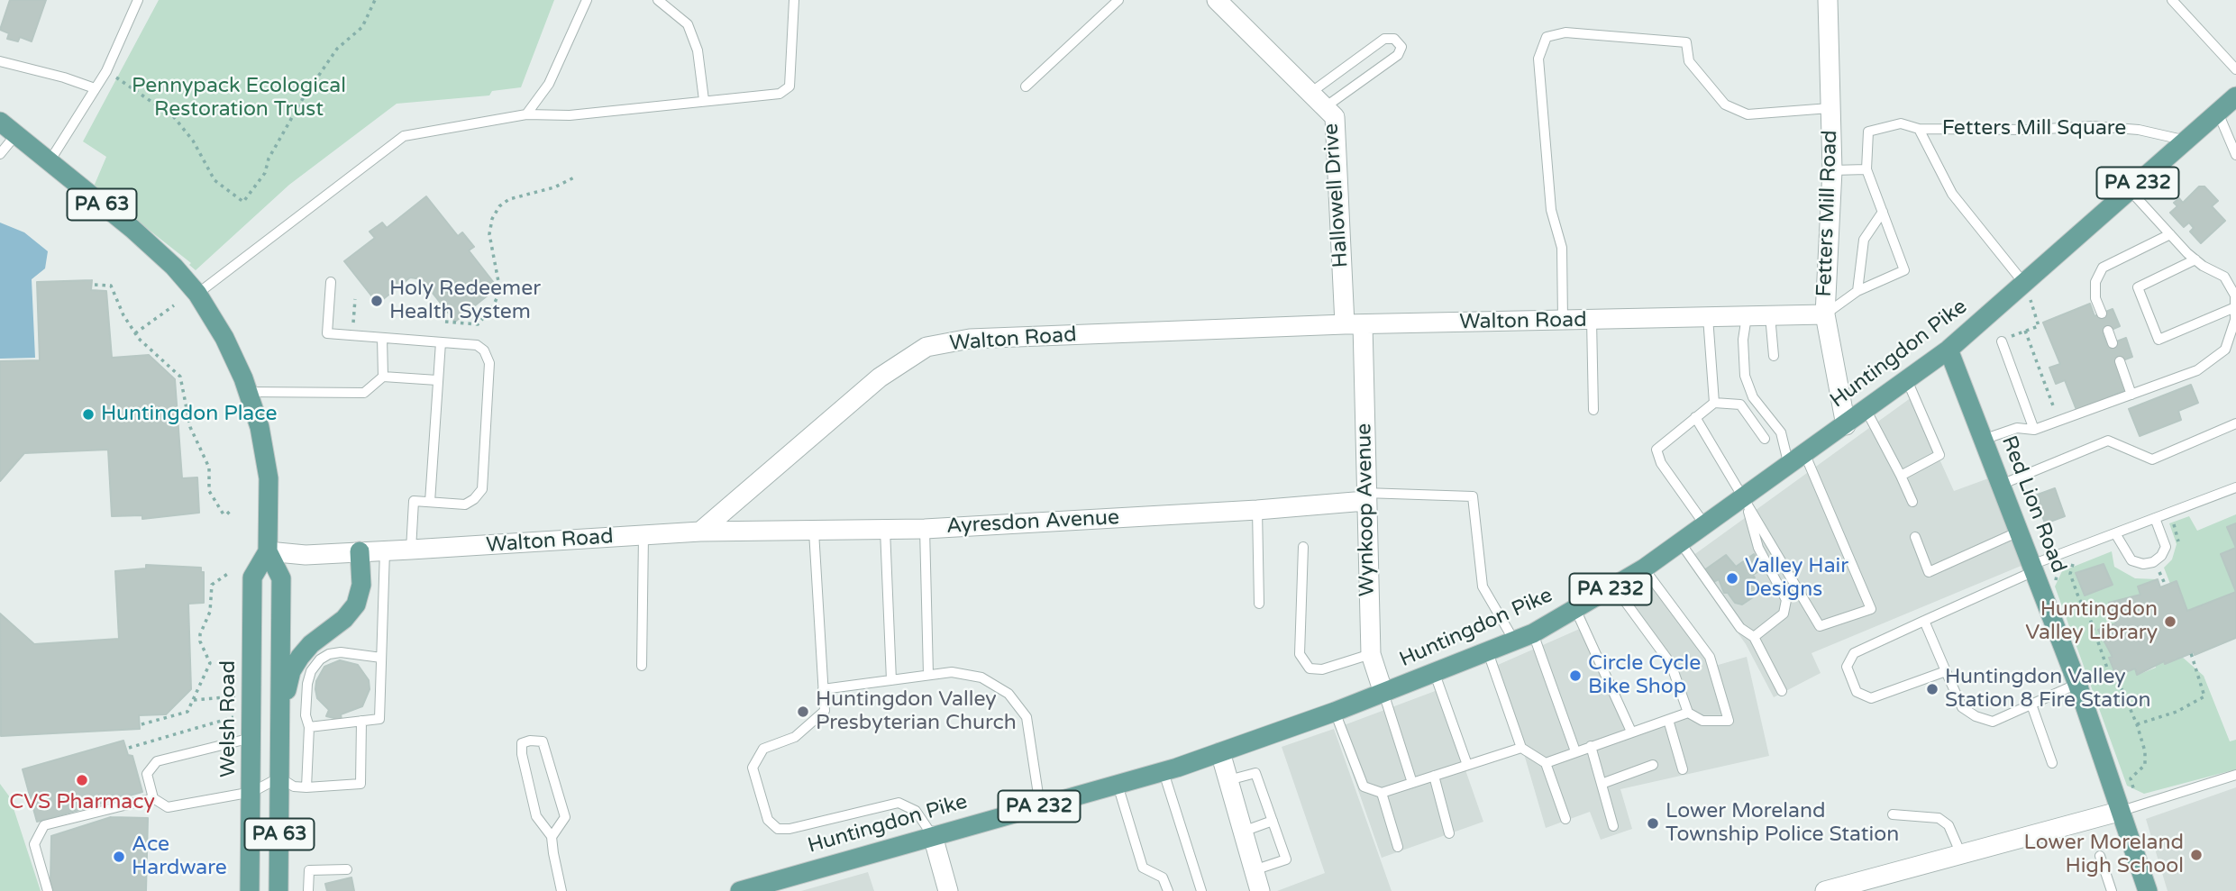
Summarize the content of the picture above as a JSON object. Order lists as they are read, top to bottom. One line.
{"streets":{"main road":["PA 232","PA 63","Huntingdon Pike","Red Lion Road","Welsh Road"],"street":["Hallowell Drive","Fetters Mill Road","Walton Road","Wynkoop Avenue","Ayresdon Avenue"],"lane":["Fetters Mill Square"]},"crossings":[["Fetters Mill Square","Huntingdon Pike"],["Hallowell Drive","Walton Road"],["Hallowell Drive","Wynkoop Avenue"],["Fetters Mill Road","Walton Road"],["Fetters Mill Road","Huntingdon Pike"],["Walton Road","Wynkoop Avenue"],["Walton Road","Ayresdon Avenue"],["Walton Road","Welsh Road"],["Huntingdon Pike","Red Lion Road"],["Huntingdon Pike","Wynkoop Avenue"],["Wynkoop Avenue","Ayresdon Avenue"]],"parks":["Pennypack Ecological Restoration Trust"],"places":["Holy Redeemer Health System","Huntingdon Place","Valley Hair Designs","Huntingdon Valley Library","Circle Cycle Bike Shop","Huntingdon Valley Station 8 Fire Station","Huntingdon Valley Presbyterian Church","CVS Pharmacy","Lower Moreland Township Police Station","Lower Moreland High School","Ace Hardware"]}
